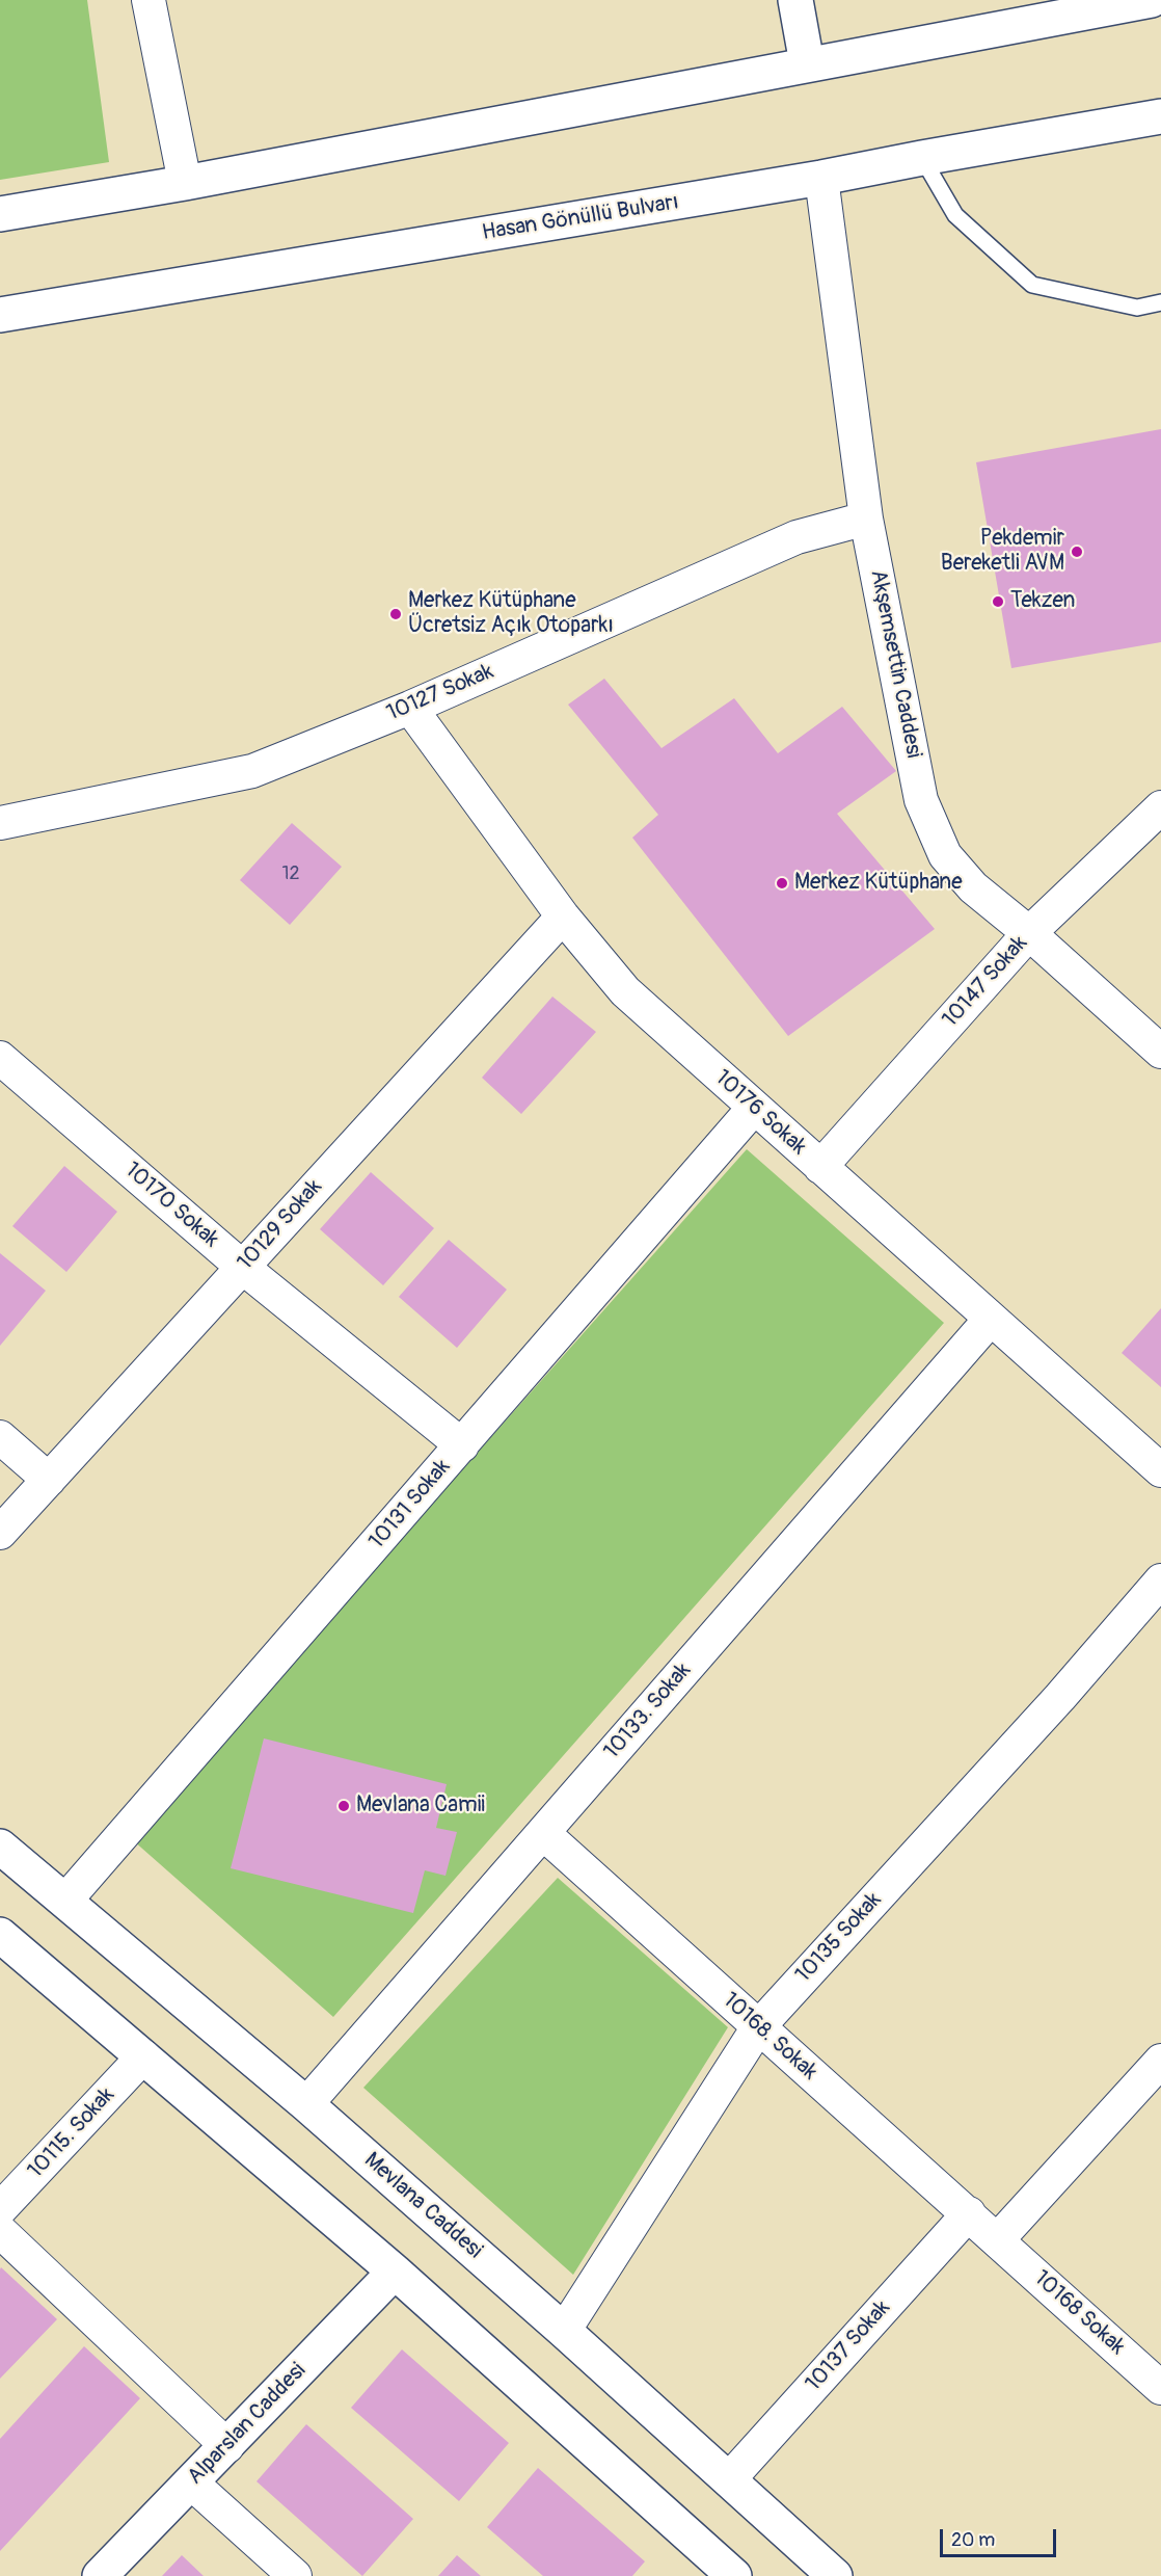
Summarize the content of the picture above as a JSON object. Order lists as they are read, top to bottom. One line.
{"streets":{"street":["Hasan Gönüllü Bulvarı","Akşemsettin Caddesi","10127 Sokak","10147 Sokak","10176 Sokak","10170 Sokak","10129 Sokak","10131 Sokak","10133. Sokak","10135 Sokak","10168. Sokak","10115. Sokak","Mevlana Caddesi","10168 Sokak","10137 Sokak","Alparslan Caddesi"]},"crossings":[["Hasan Gönüllü Bulvarı","Akşemsettin Caddesi"],["Akşemsettin Caddesi","10127 Sokak"],["Akşemsettin Caddesi","10147 Sokak"],["10127 Sokak","10176 Sokak"],["10147 Sokak","10176 Sokak"],["10176 Sokak","10129 Sokak"],["10176 Sokak","10131 Sokak"],["10176 Sokak","10133. Sokak"],["10170 Sokak","10129 Sokak"],["10170 Sokak","10131 Sokak"],["10131 Sokak","Mevlana Caddesi"],["10133. Sokak","10168. Sokak"],["10133. Sokak","Mevlana Caddesi"],["10135 Sokak","10168. Sokak"],["10135 Sokak","Mevlana Caddesi"],["10168. Sokak","10168 Sokak"],["10168. Sokak","10137 Sokak"],["Mevlana Caddesi","10137 Sokak"]],"places":["Pekdemir Bereketli AVM","Tekzen","Merkez Kütüphane Ücretsiz Açık Otoparkı","Merkez Kütüphane","Mevlana Camii"],"house_numbers":["12"],"scale_bar":"20 m"}
